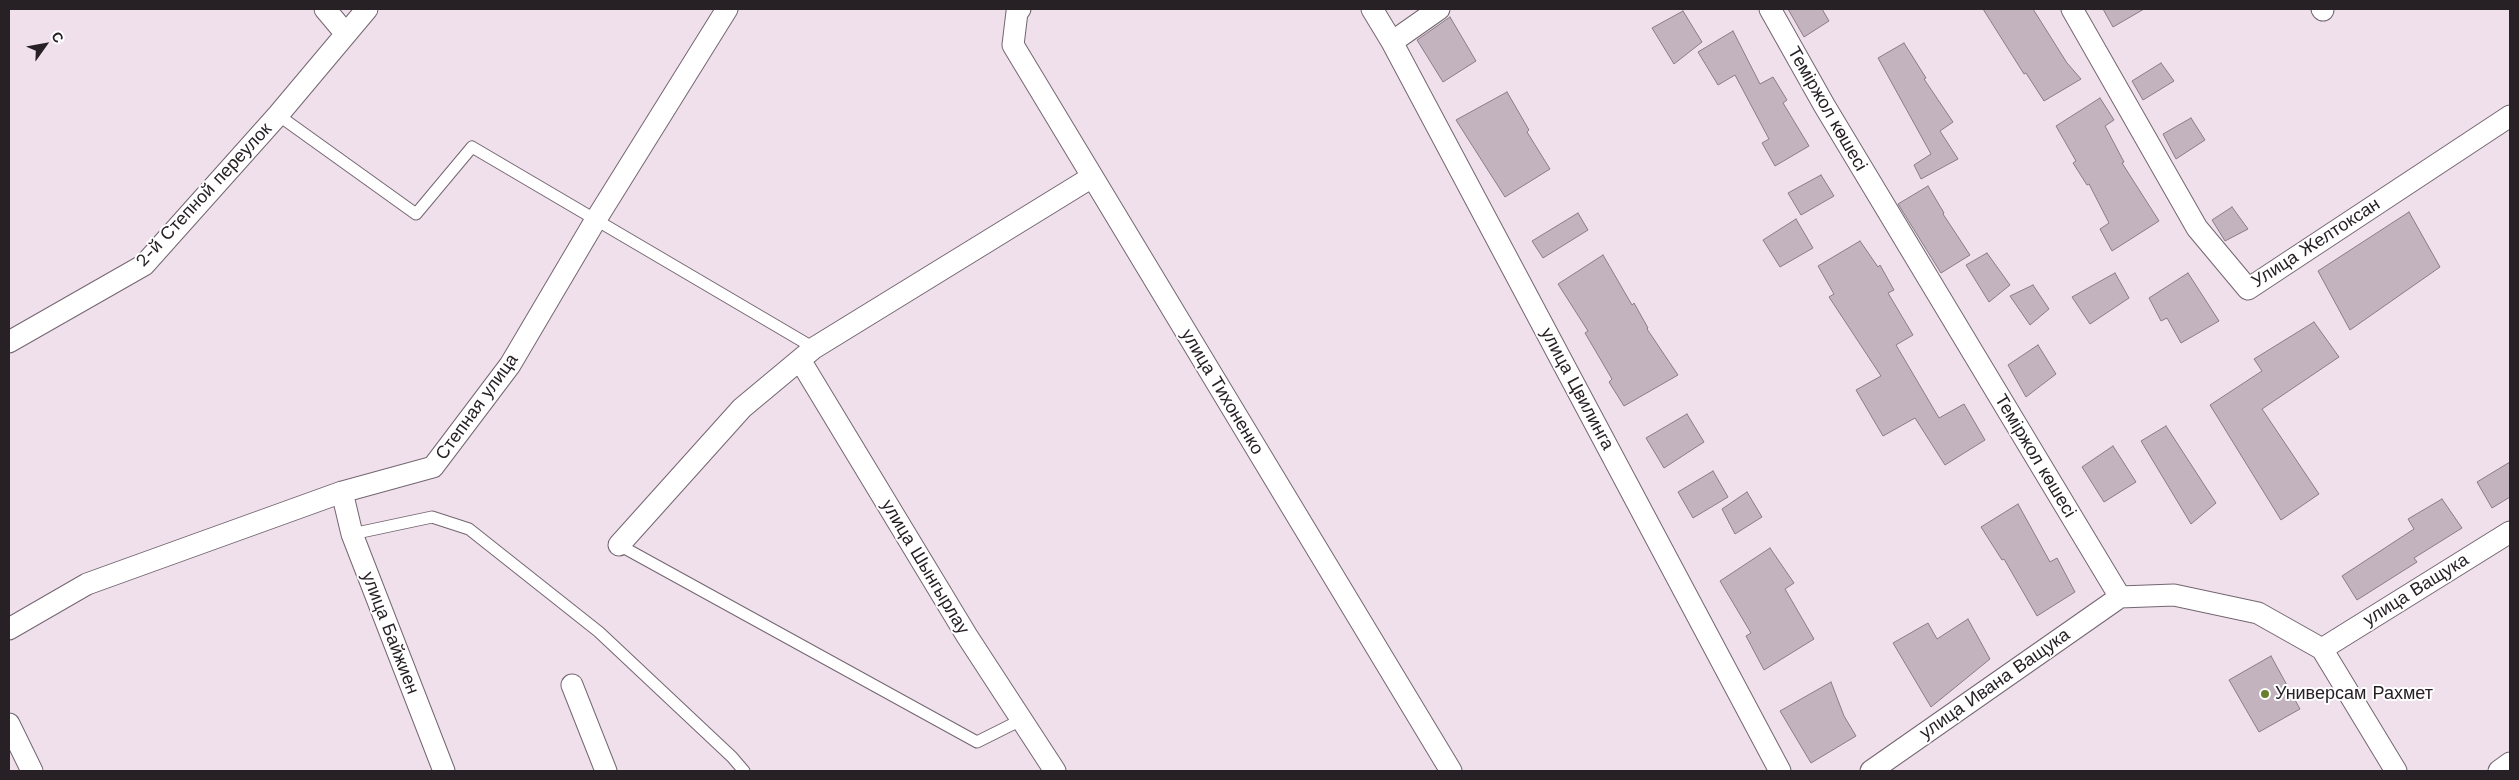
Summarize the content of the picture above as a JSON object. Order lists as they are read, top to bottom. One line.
{"streets":{"street":["Теміржол көшесі","2-й Степной переулок","Улица Желтоксан","улица Цвилинга","улица Тихоненко","Степная улица","улица Шынгырлау","улица Ващука","улица Байжиен","улица Ивана Ващука"]},"crossings":[["Теміржол көшесі","улица Ивана Ващука"],["Степная улица","улица Байжиен"]],"places":["Универсам Рахмет"],"north":"top right"}
